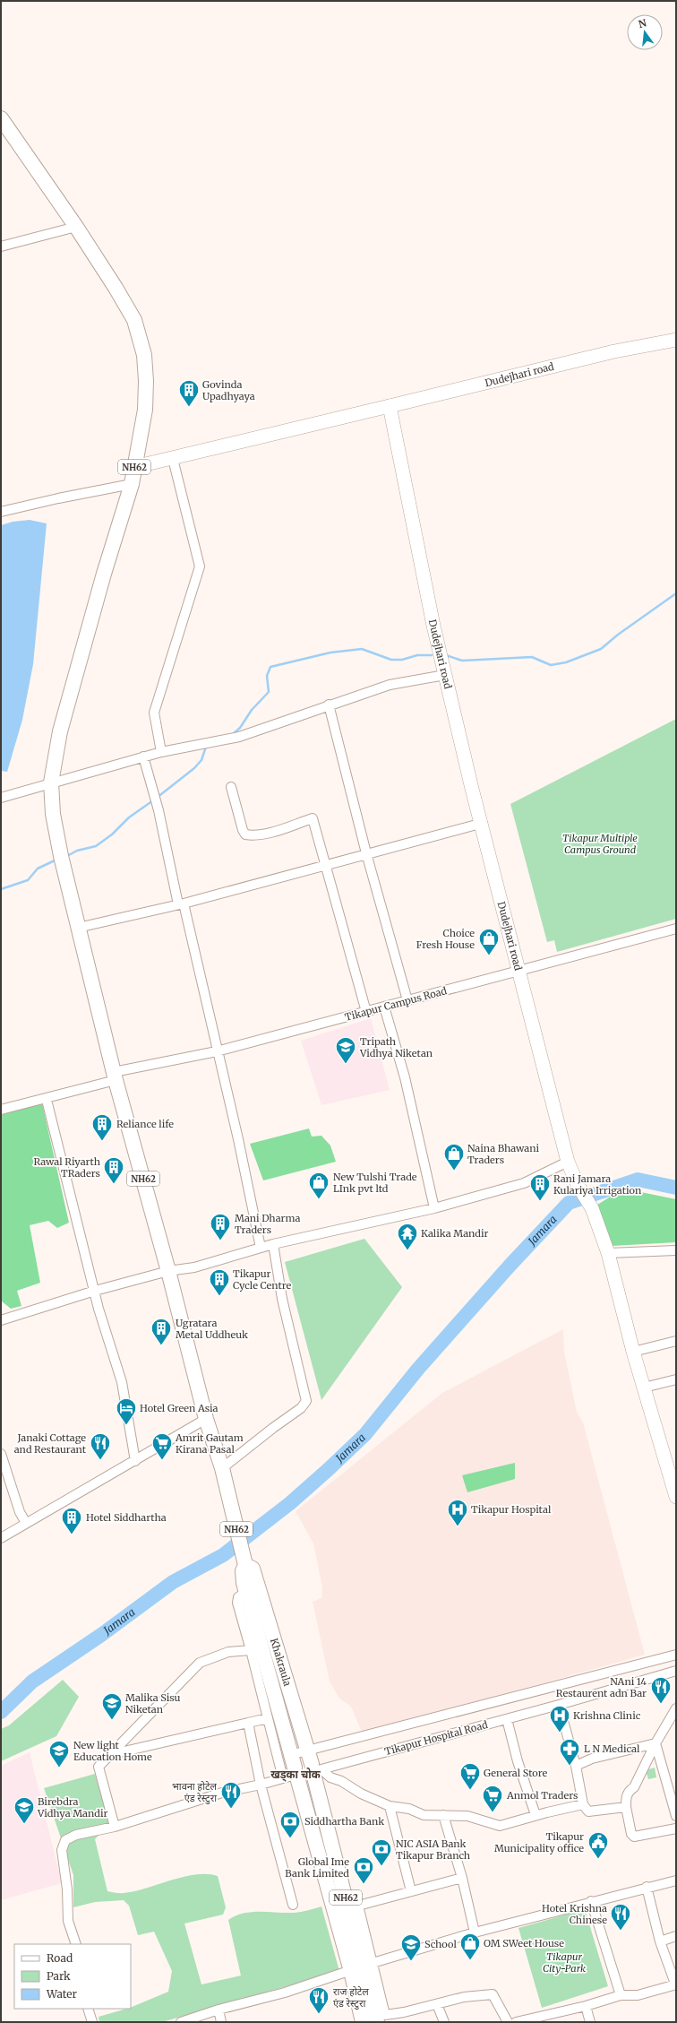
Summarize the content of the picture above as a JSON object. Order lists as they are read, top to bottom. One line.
{"streets":{"main road":["NH62","Khakraula"],"street":["Dudejhari road","Tikapur Campus Road","Tikapur Hospital Road"]},"crossings":[["Dudejhari road","Tikapur Campus Road"],["NH62","Tikapur Campus Road"],["NH62","Khakraula"],["NH62","Tikapur Hospital Road"],["Khakraula","Tikapur Hospital Road"]],"districts":["खड्का चोक"],"water":["Jamara"],"parks":["Tikapur Multiple Campus Ground","Tikapur City-Park"],"places":{"building":["Govinda Upadhyaya","Reliance life","Rawal Riyarth TRaders","Rani Jamara Kulariya Irrigation","Mani Dharma Traders","Tikapur Cycle Centre","Ugratara Metal Uddheuk","Hotel Siddhartha"],"shop":["Choice Fresh House","Naina Bhawani Traders","New Tulshi Trade LInk pvt ltd","OM SWeet House"],"school or university":["Tripath Vidhya Niketan","Malika Sisu Niketan","New light Education Home","Birebdra Vidhya Mandir","School"],"temple":["Kalika Mandir"],"hotel":["Hotel Green Asia"],"restaurant":["Janaki Cottage and Restaurant","NAni 14 Restaurent adn Bar","भावना होटेल एंड रेस्टुरा","Hotel Krishna Chinese","राज होटेल एंड रेस्टुरा"],"supermarket":["Amrit Gautam Kirana Pasal","General Store","Anmol Traders"],"hospital":["Tikapur Hospital","Krishna Clinic"],"pharmacy":["L N Medical"],"bank":["Siddhartha Bank","NIC ASIA Bank Tikapur Branch","Global Ime Bank Limited"],"public building":["Tikapur Municipality office"]},"legend":["Road","Park","Water"],"north":"top"}
